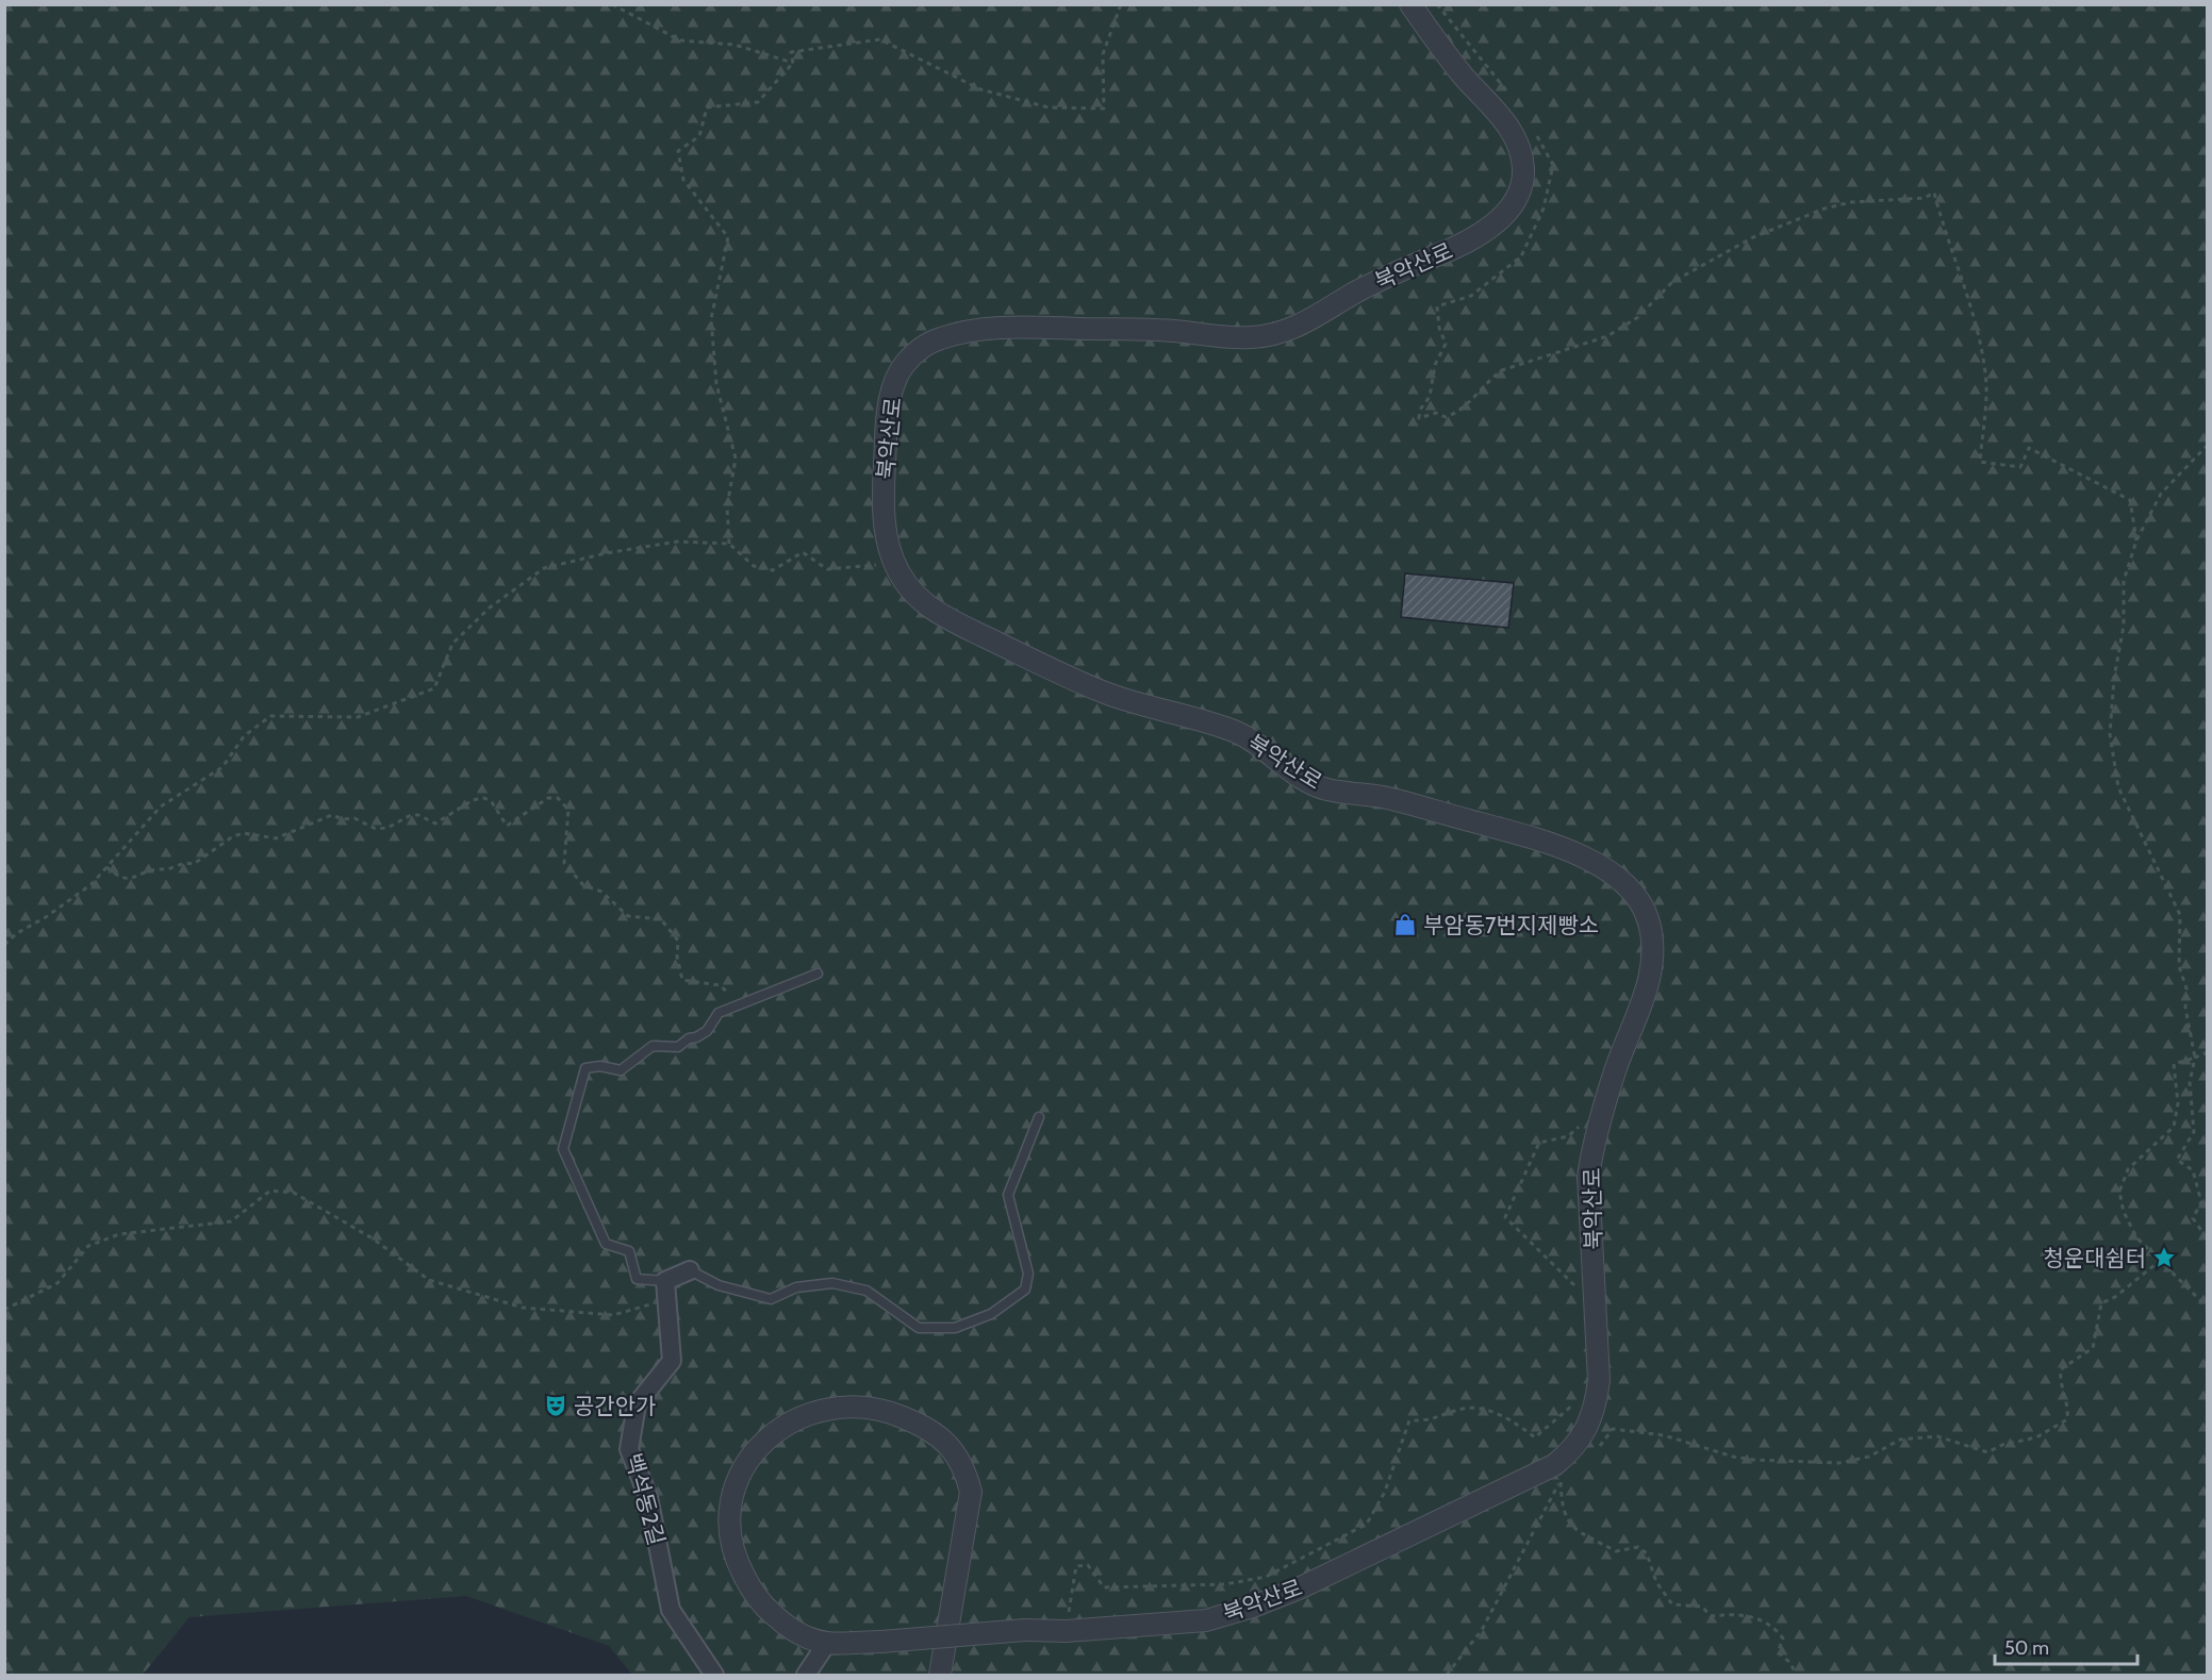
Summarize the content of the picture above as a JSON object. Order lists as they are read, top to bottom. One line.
{"streets":{"street":["북악산로","백석동2길"]},"places":{"shop":["부암동7번지제빵소"],"place":["청운대쉼터"],"theatre":["공간안가"]},"scale_bar":"50 m"}
